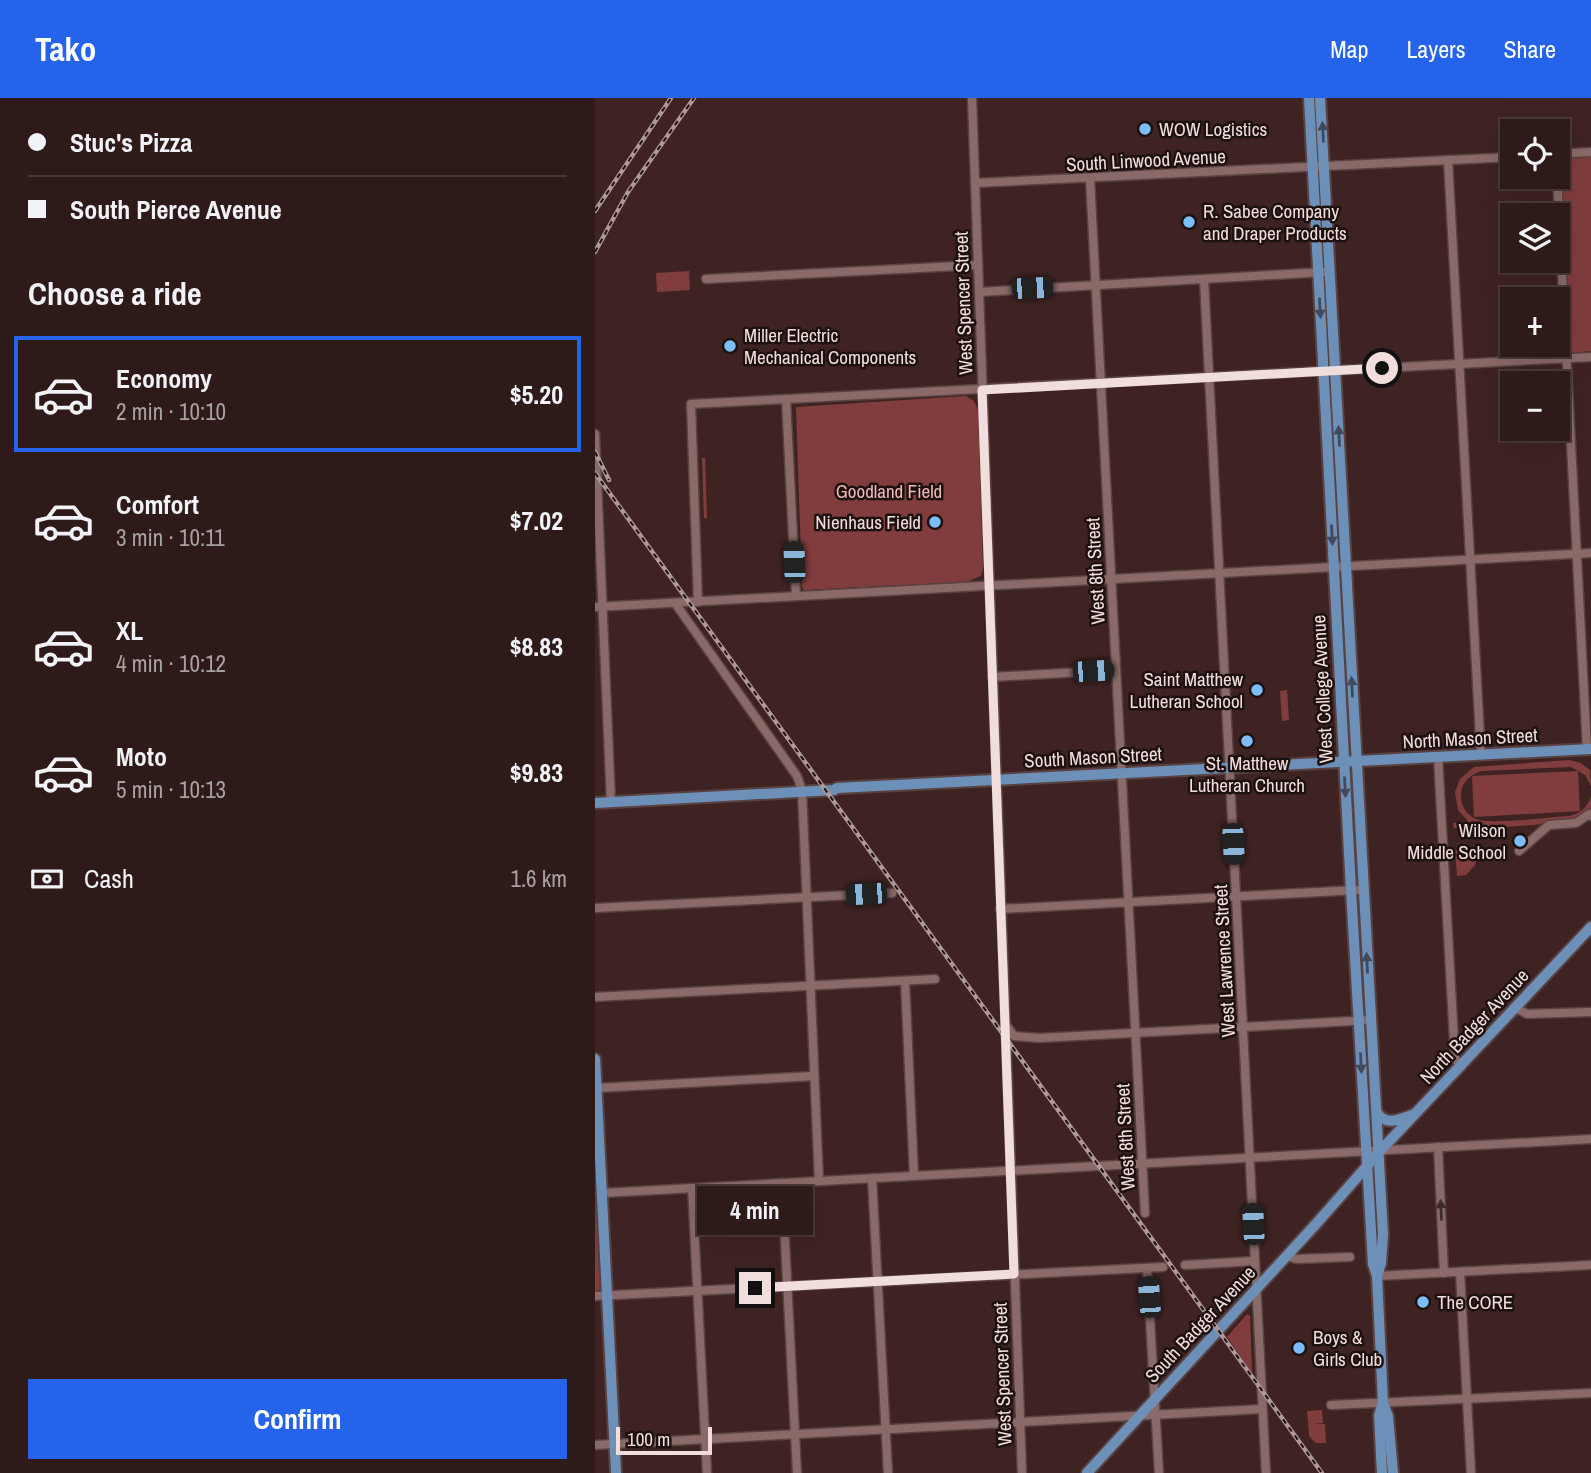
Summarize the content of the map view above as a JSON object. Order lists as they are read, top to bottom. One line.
{"streets":{"main road":["West College Avenue","North Mason Street","South Mason Street","North Badger Avenue","South Badger Avenue"],"street":["South Linwood Avenue","West Spencer Street","West 8th Street","West Lawrence Street"]},"crossings":[["South Linwood Avenue","West Spencer Street"],["South Linwood Avenue","West 8th Street"],["South Linwood Avenue","West College Avenue"],["West Spencer Street","South Mason Street"],["West 8th Street","South Mason Street"],["West College Avenue","North Mason Street"],["West College Avenue","South Mason Street"],["West College Avenue","North Badger Avenue"],["West College Avenue","South Badger Avenue"],["North Mason Street","South Mason Street"],["South Mason Street","West Lawrence Street"],["West Lawrence Street","South Badger Avenue"]],"parks":["Goodland Field"],"places":["WOW Logistics","R. Sabee Company and Draper Products","Miller Electric Mechanical Components","Nienhaus Field","Saint Matthew Lutheran School","St. Matthew Lutheran Church","Wilson Middle School","The CORE","Boys & Girls Club"],"scale_bar":"100 m","page":{"header":"Tako","nav":["Map","Layers","Share"],"banner":["Stuc's Pizza","South Pierce Avenue"],"map_buttons":["+","−"],"heading":"Choose a ride","list":[{"name":"Economy","note":"2 min · 10:10","value":"$5.20"},{"name":"Comfort","note":"3 min · 10:11","value":"$7.02"},{"name":"XL","note":"4 min · 10:12","value":"$8.83"},{"name":"Moto","note":"5 min · 10:13","value":"$9.83"}],"pay":["Cash","1.6 km"],"bubble":"4 min","buttons":"Confirm","scale":"100 m"}}
